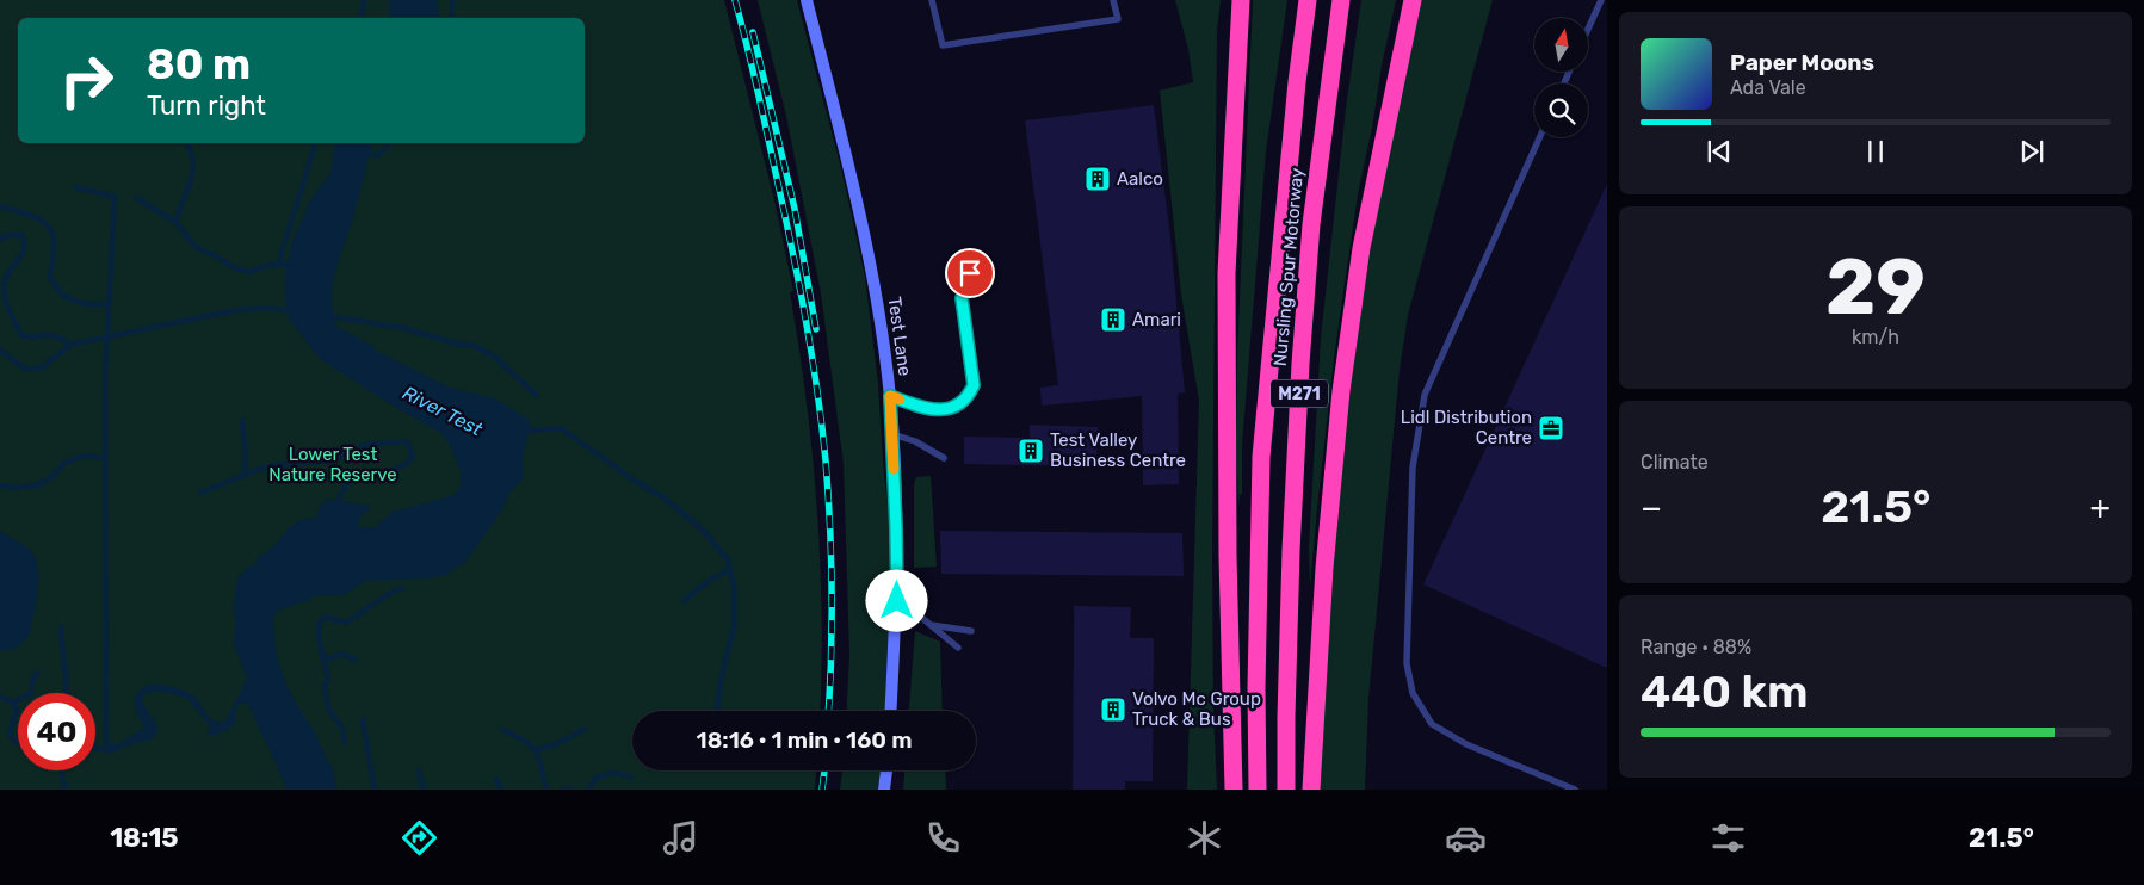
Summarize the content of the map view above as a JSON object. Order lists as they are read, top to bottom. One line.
{"streets":{"highway":["Nursling Spur Motorway","M271"],"street":["Test Lane"]},"water":["River Test"],"parks":["Lower Test Nature Reserve"],"places":{"building":["Aalco","Amari","Test Valley Business Centre","Volvo Mc Group Truck & Bus"],"office":["Lidl Distribution Centre"]},"north":"top","page":{"turn":["80 m","Turn right"],"song":["Paper Moons","Ada Vale"],"tile":[["29","km/h"],"Climate",["Range · 88%","440 km"]],"heat":["−","21.5°","+"],"limit":"40","trip":"18:16 · 1 min · 160 m","tabs":["18:15","21.5°"]}}
